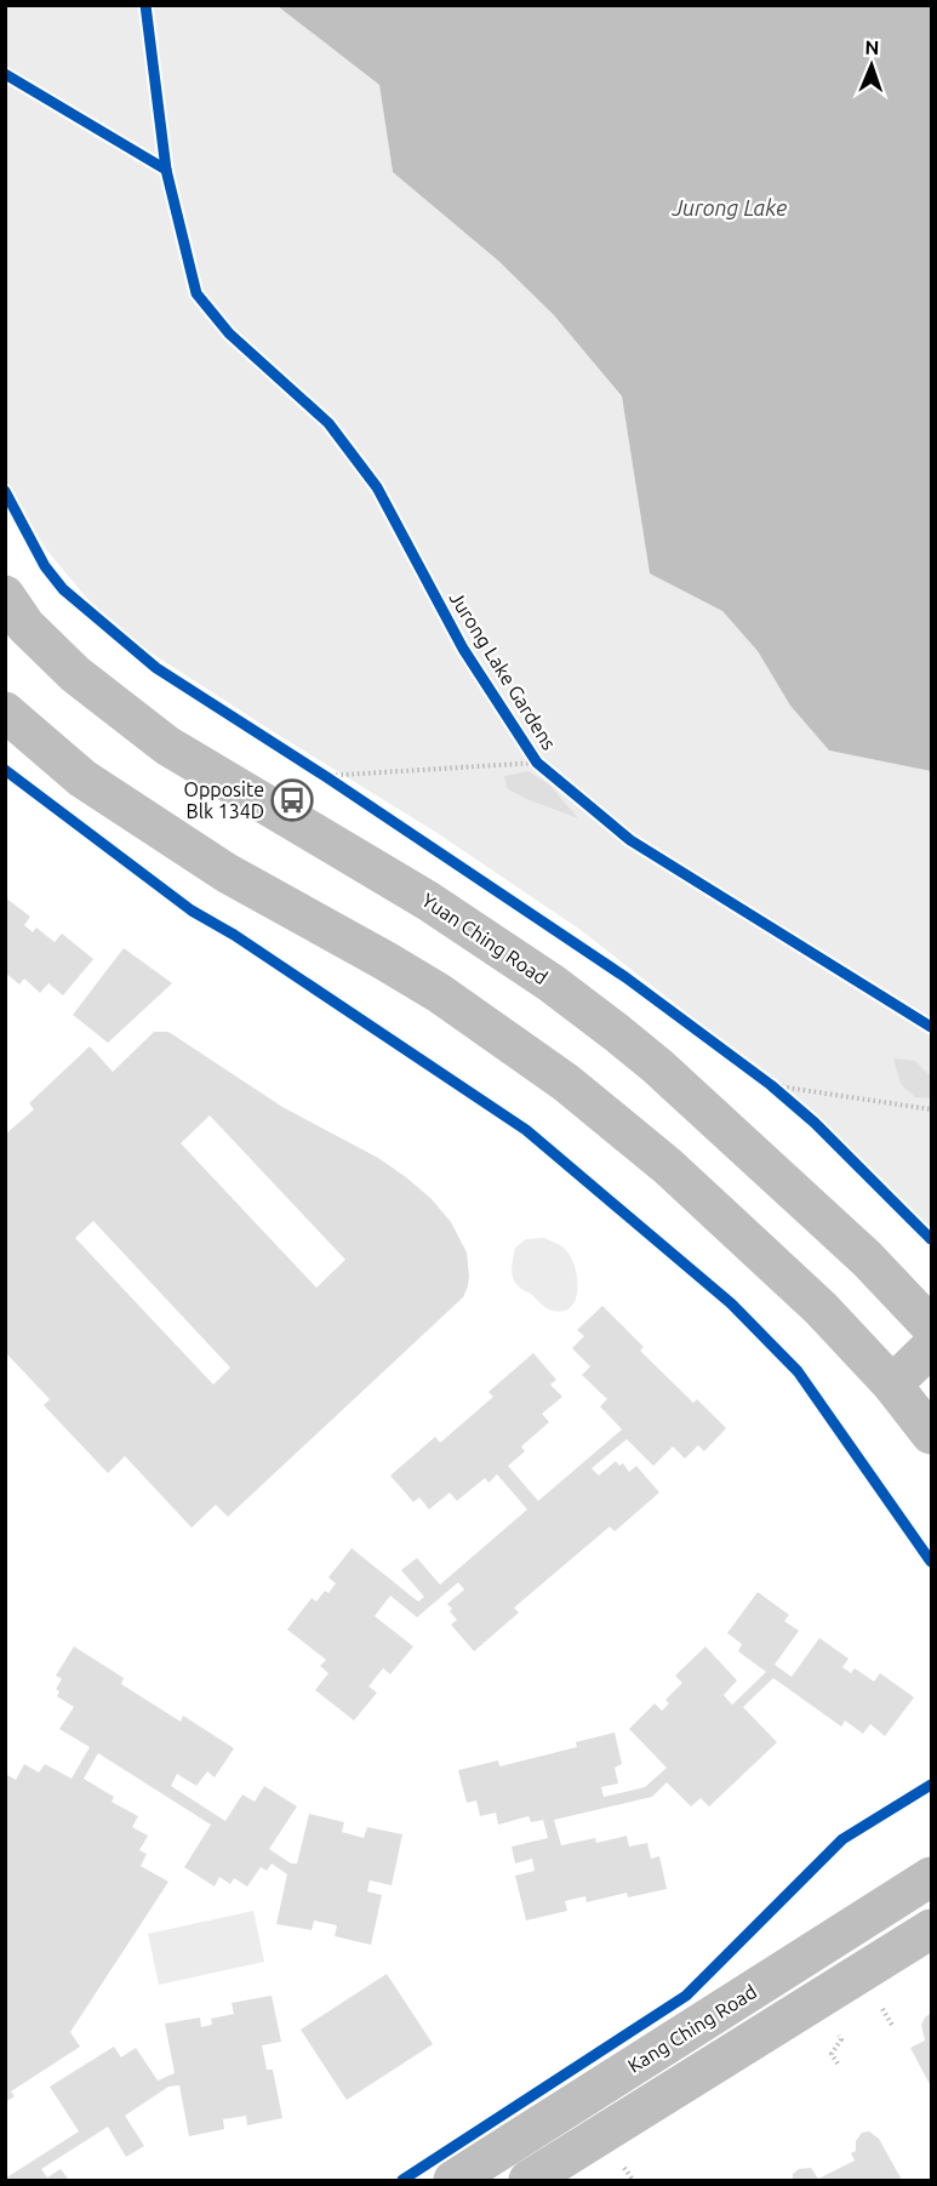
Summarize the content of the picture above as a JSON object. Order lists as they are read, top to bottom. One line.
{"streets":{"street":["Yuan Ching Road","Kang Ching Road"],"cycle path":["Jurong Lake Gardens"]},"water":["Jurong Lake"],"places":{"bus stop":["Opposite Blk 134D"]},"north":"top"}
